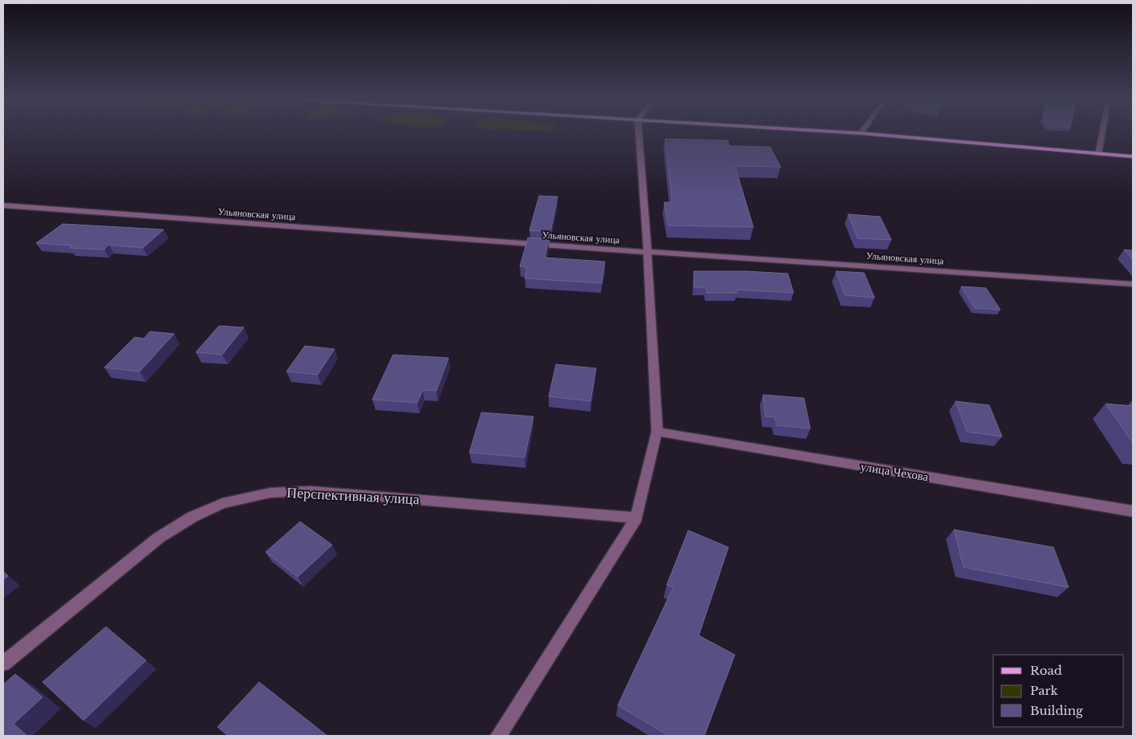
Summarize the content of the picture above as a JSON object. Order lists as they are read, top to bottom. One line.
{"streets":{"street":["Ульяновская улица","улица Чехова","Перспективная улица"]},"legend":["Road","Park","Building"]}
